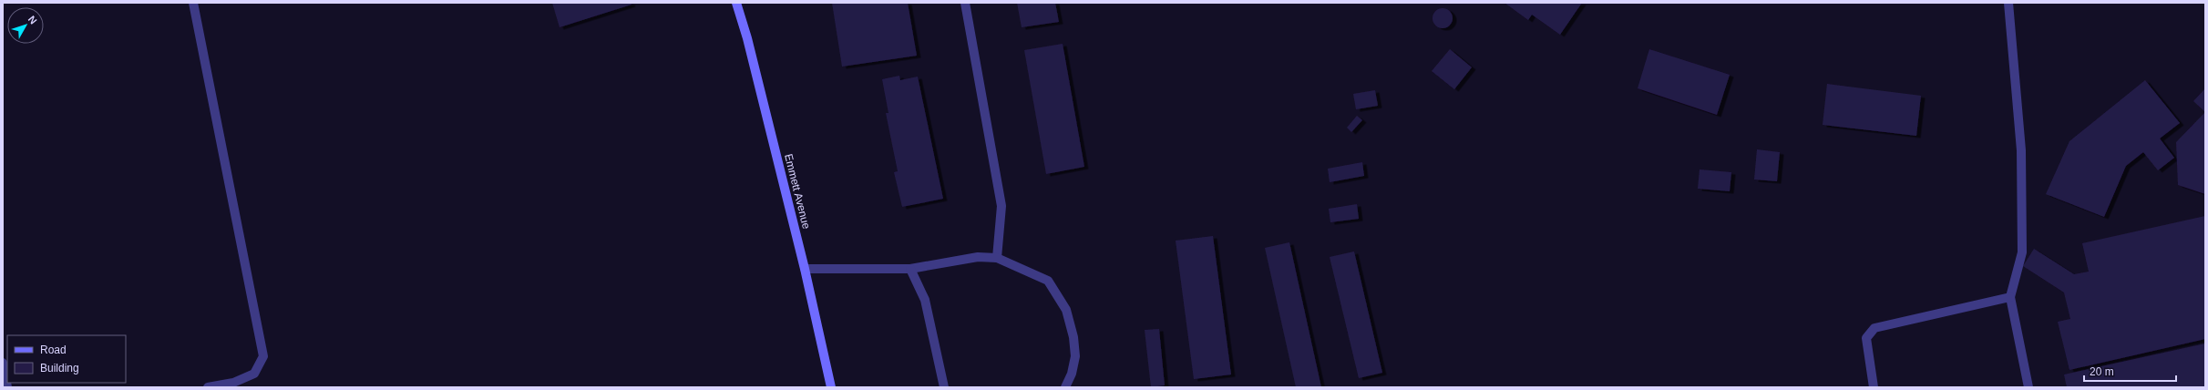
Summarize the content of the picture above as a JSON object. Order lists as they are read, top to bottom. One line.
{"streets":{"street":["Emmett Avenue"]},"legend":["Road","Building"],"scale_bar":"20 m","north":"top right"}
